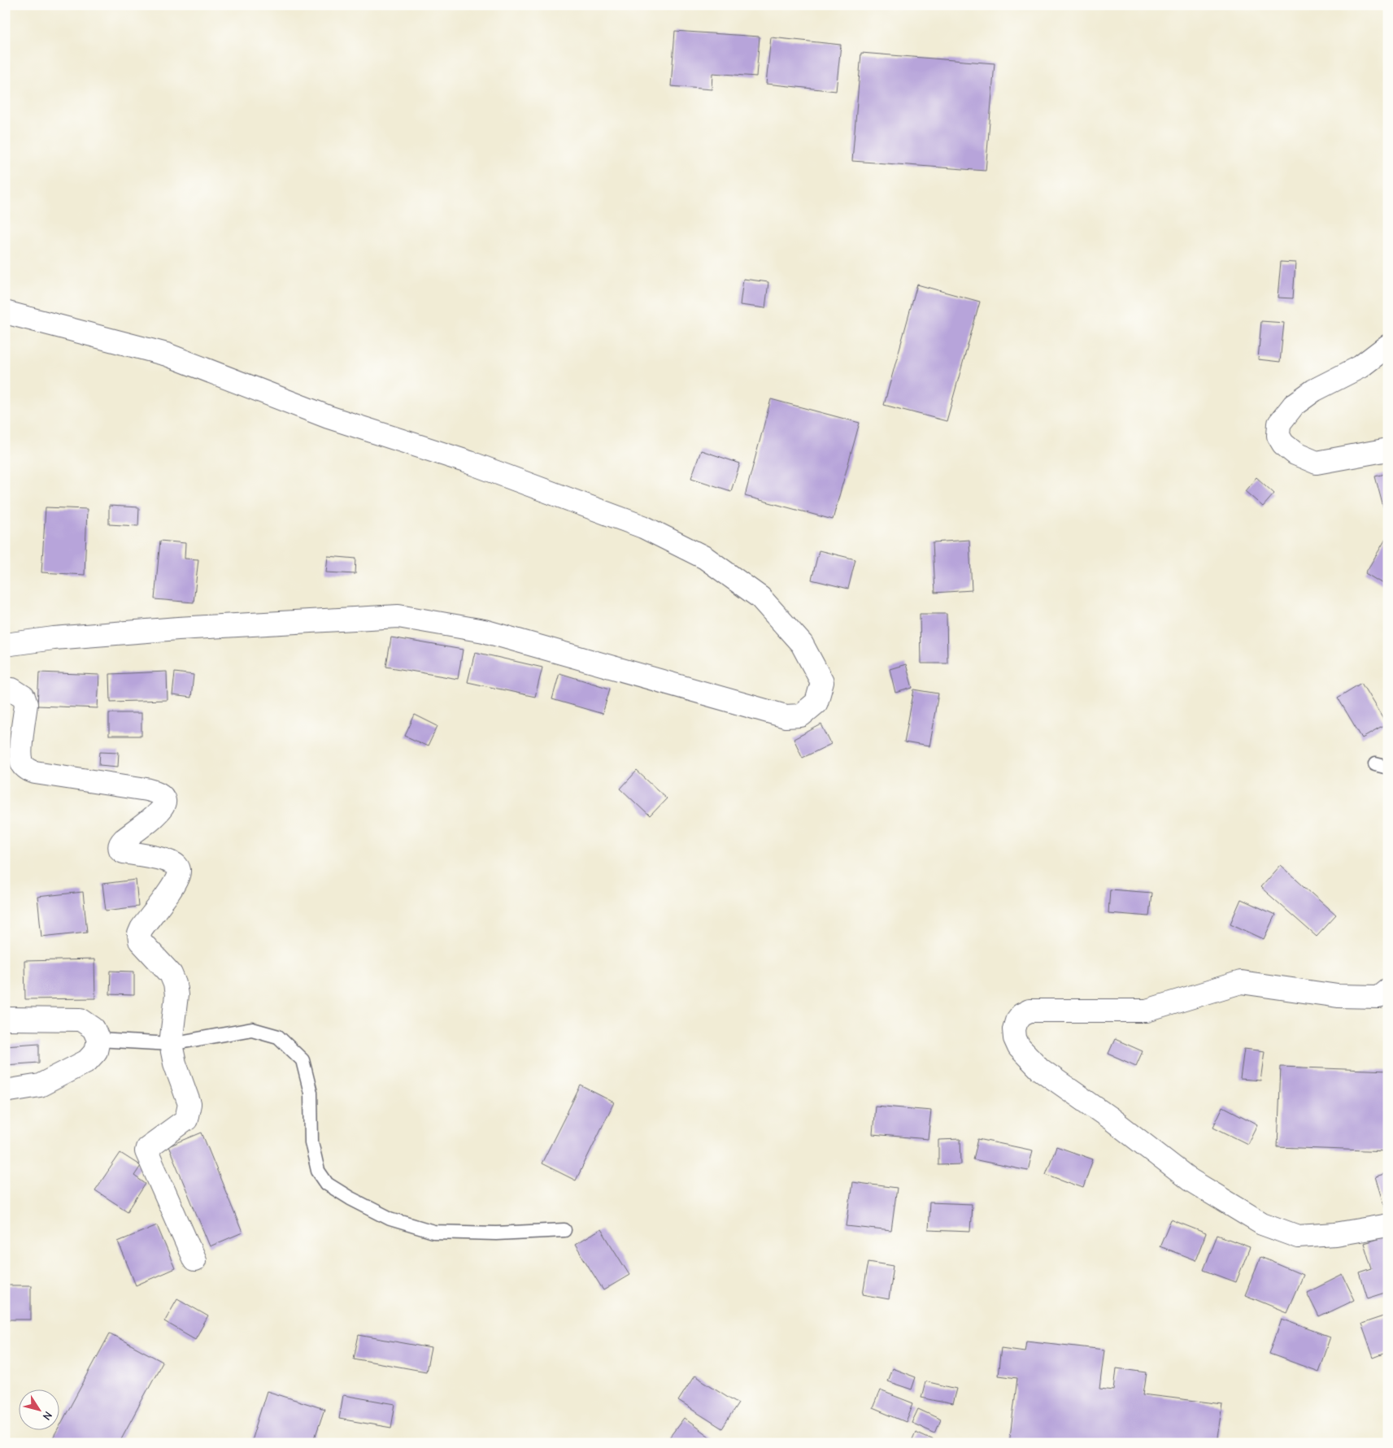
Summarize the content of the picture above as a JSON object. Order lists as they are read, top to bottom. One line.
{"north":"bottom right"}
